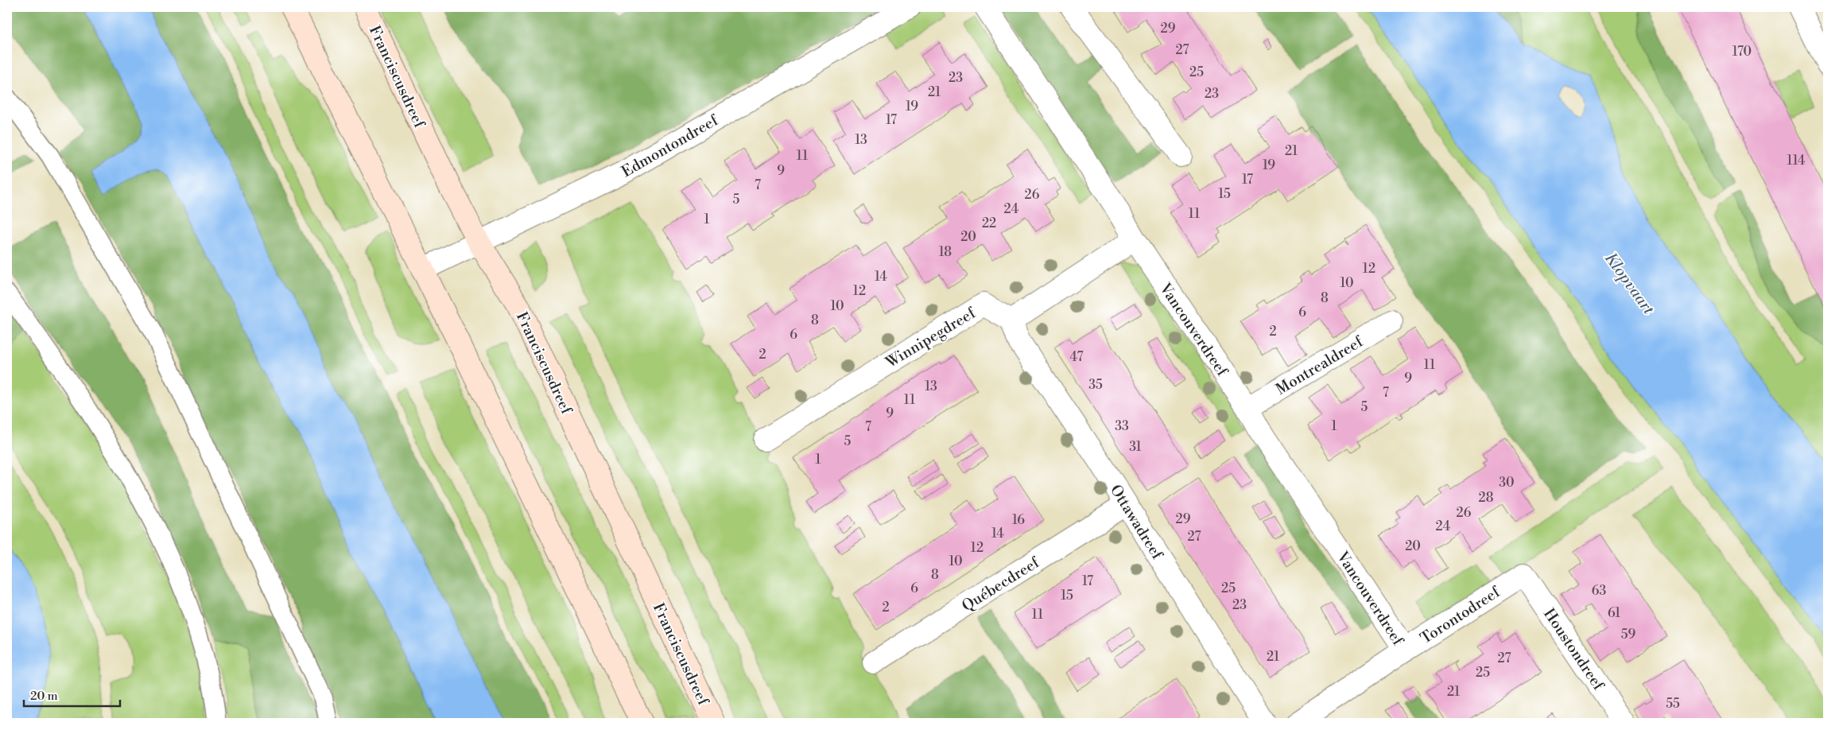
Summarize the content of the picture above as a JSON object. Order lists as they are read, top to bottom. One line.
{"streets":{"main road":["Franciscusdreef"],"street":["Edmontondreef","Vancouverdreef","Winnipegdreef","Montrealdreef","Ottawadreef","Québecdreef","Torontodreef","Houstondreef"]},"crossings":[["Franciscusdreef","Edmontondreef"],["Vancouverdreef","Montrealdreef"],["Vancouverdreef","Torontodreef"],["Winnipegdreef","Ottawadreef"],["Ottawadreef","Québecdreef"],["Torontodreef","Houstondreef"]],"water":["Klopvaart"],"house_numbers":["29","27","170","25","23","21","23","19","17","13","21","11","114","19","9","17","7","15","26","5","24","11","1","22","20","18","12","14","10","12","8","10","6","8","2","6","2","47","11","9","35","13","7","11","5","9","33","1","7","5","31","1","30","28","26","29","16","24","14","27","20","12","10","8","17","6","25","63","15","23","2","61","11","59","21","27","25","21","55"],"scale_bar":"20 m"}
